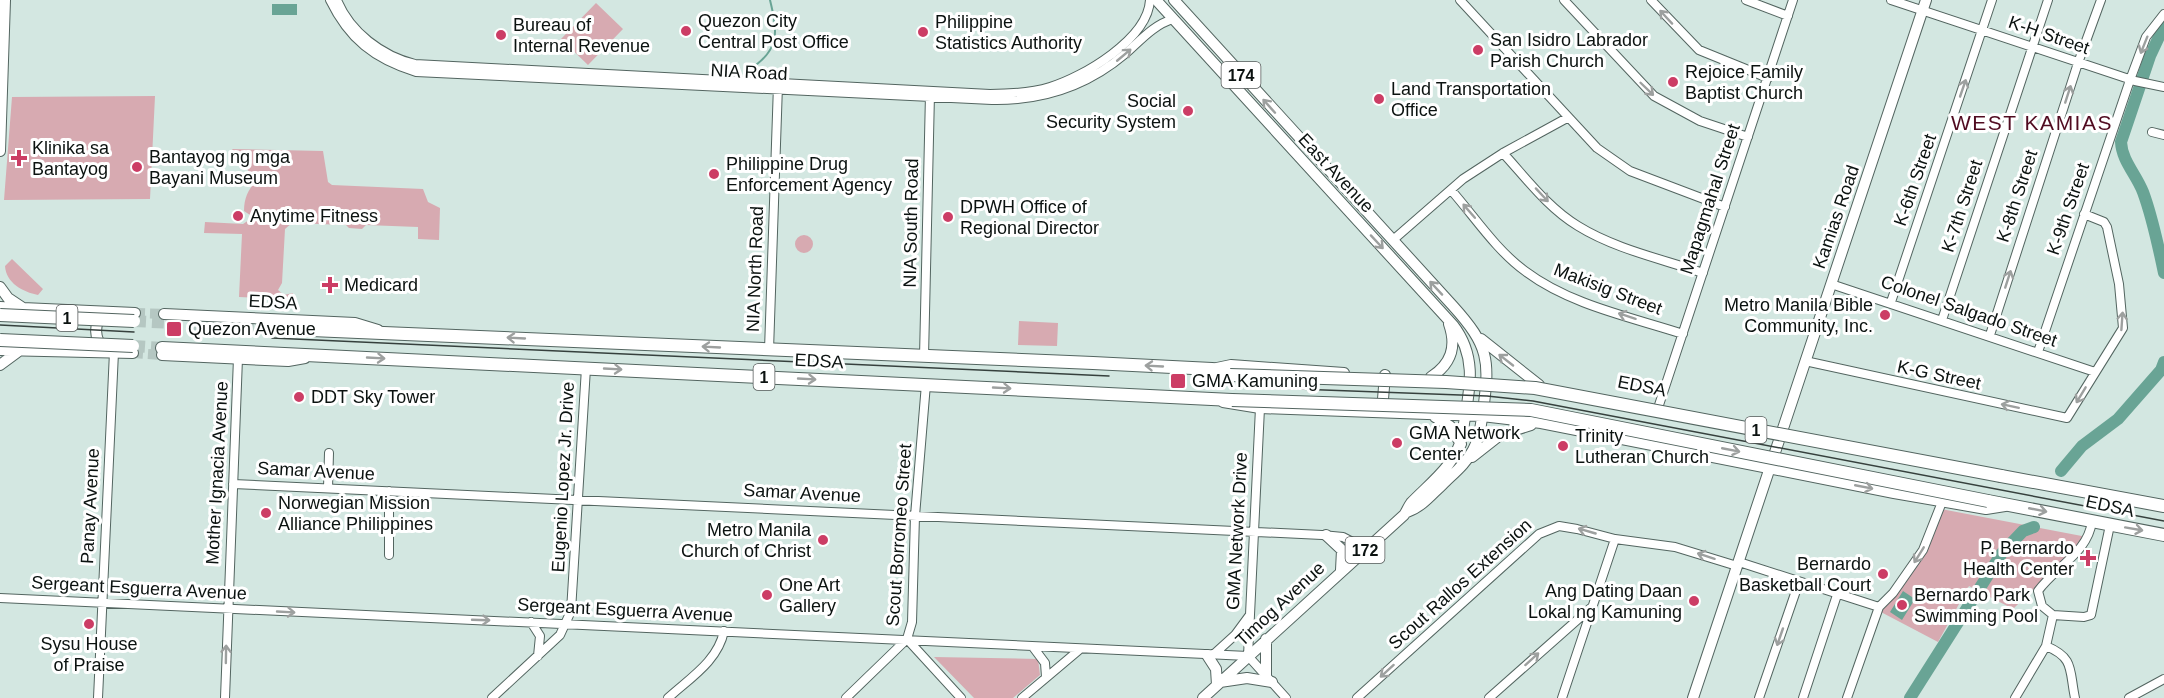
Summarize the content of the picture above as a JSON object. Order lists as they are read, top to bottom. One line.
{"streets":{"highway":["EDSA","1"],"main road":["174","East Avenue","Kamias Road","172","Timog Avenue"],"street":["K-H Street","NIA Road","K-6th Street","K-8th Street","Mapagmahal Street","K-7th Street","K-9th Street","NIA South Road","NIA North Road","Makisig Street","Colonel Salgado Street","K-G Street","Samar Avenue","Mother Ignacia Avenue","Eugenio Lopez Jr. Drive","Panay Avenue","GMA Network Drive","Scout Borromeo Street","Scout Rallos Extension","Sergeant Esguerra Avenue"]},"crossings":[["K-H Street","K-6th Street"],["K-H Street","K-8th Street"],["K-H Street","K-7th Street"],["K-H Street","K-9th Street"],["K-H Street","Kamias Road"],["NIA Road","East Avenue"],["NIA Road","NIA South Road"],["NIA Road","NIA North Road"],["East Avenue","EDSA"],["East Avenue","Timog Avenue"],["K-6th Street","Colonel Salgado Street"],["K-8th Street","Colonel Salgado Street"],["Mapagmahal Street","Makisig Street"],["Mapagmahal Street","EDSA"],["K-7th Street","Colonel Salgado Street"],["K-9th Street","Colonel Salgado Street"],["Kamias Road","EDSA"],["Kamias Road","Colonel Salgado Street"],["Kamias Road","K-G Street"],["Kamias Road","Scout Rallos Extension"],["NIA South Road","EDSA"],["NIA North Road","EDSA"],["EDSA","Mother Ignacia Avenue"],["EDSA","Eugenio Lopez Jr. Drive"],["EDSA","GMA Network Drive"],["EDSA","Scout Borromeo Street"],["EDSA","Timog Avenue"],["Colonel Salgado Street","K-G Street"],["1","Panay Avenue"],["Samar Avenue","Mother Ignacia Avenue"],["Samar Avenue","Eugenio Lopez Jr. Drive"],["Samar Avenue","GMA Network Drive"],["Samar Avenue","Scout Borromeo Street"],["Samar Avenue","Timog Avenue"],["Mother Ignacia Avenue","Sergeant Esguerra Avenue"],["Eugenio Lopez Jr. Drive","Sergeant Esguerra Avenue"],["Panay Avenue","Sergeant Esguerra Avenue"],["GMA Network Drive","Sergeant Esguerra Avenue"],["GMA Network Drive","Timog Avenue"],["Scout Borromeo Street","Sergeant Esguerra Avenue"],["Sergeant Esguerra Avenue","Timog Avenue"]],"one_way":["K-6th Street","K-8th Street","K-G Street","Scout Rallos Extension"],"districts":["WEST KAMIAS"],"places":{"other":["Quezon City Central Post Office","Philippine Statistics Authority","Bureau of Internal Revenue","San Isidro Labrador Parish Church","Rejoice Family Baptist Church","Land Transportation Office","Social Security System","Bantayog ng mga Bayani Museum","Philippine Drug Enforcement Agency","Anytime Fitness","DPWH Office of Regional Director","Metro Manila Bible Community, Inc.","DDT Sky Tower","GMA Network Center","Trinity Lutheran Church","Norwegian Mission Alliance Philippines","Metro Manila Church of Christ","Bernardo Basketball Court","One Art Gallery","Ang Dating Daan Lokal ng Kamuning","Bernardo Park Swimming Pool","Sysu House of Praise"],"health":["Klinika sa Bantayog","Medicard","P. Bernardo Health Center"],"transit":["Quezon Avenue","GMA Kamuning"]}}
